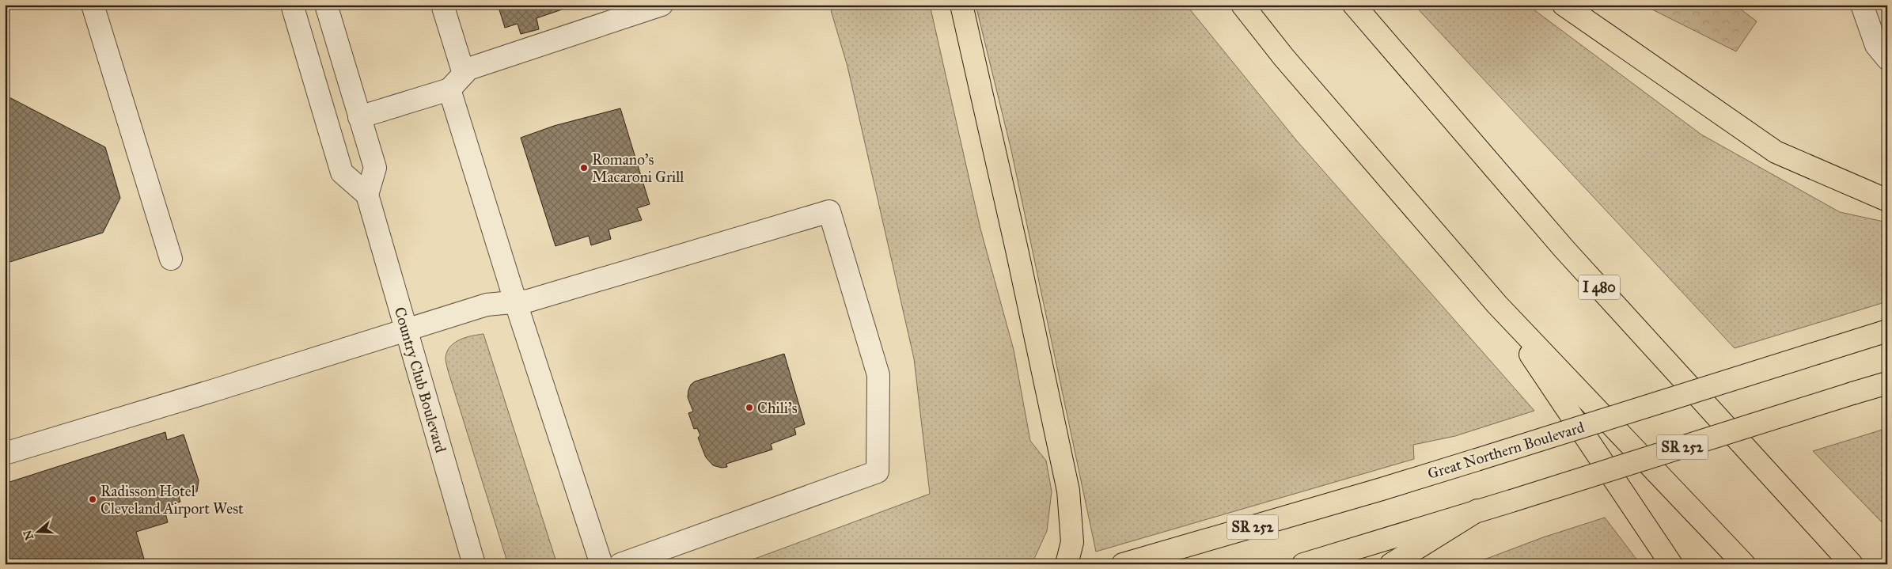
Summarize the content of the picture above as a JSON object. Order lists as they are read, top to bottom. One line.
{"streets":{"main road":["I 480","SR 252","Great Northern Boulevard"],"street":["Country Club Boulevard"]},"places":["Romano's Macaroni Grill","Chili's","Radisson Hotel Cleveland Airport West"],"north":"left"}
